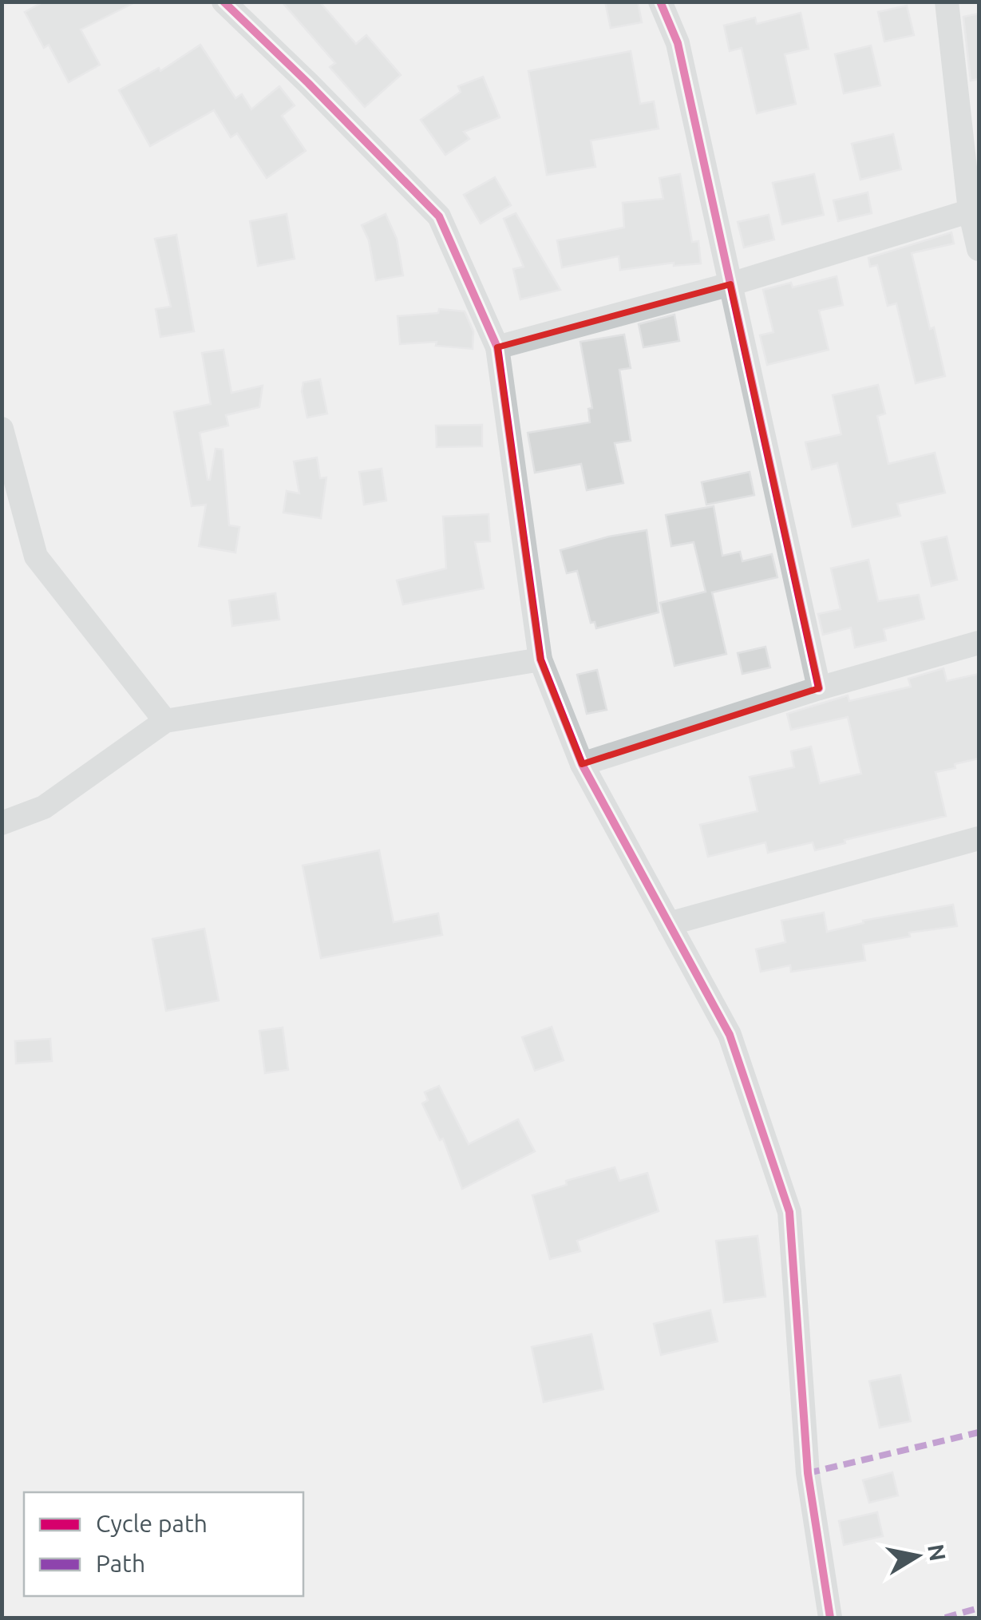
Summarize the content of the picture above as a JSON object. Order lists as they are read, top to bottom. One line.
{"legend":["Cycle path","Path"],"north":"right"}
